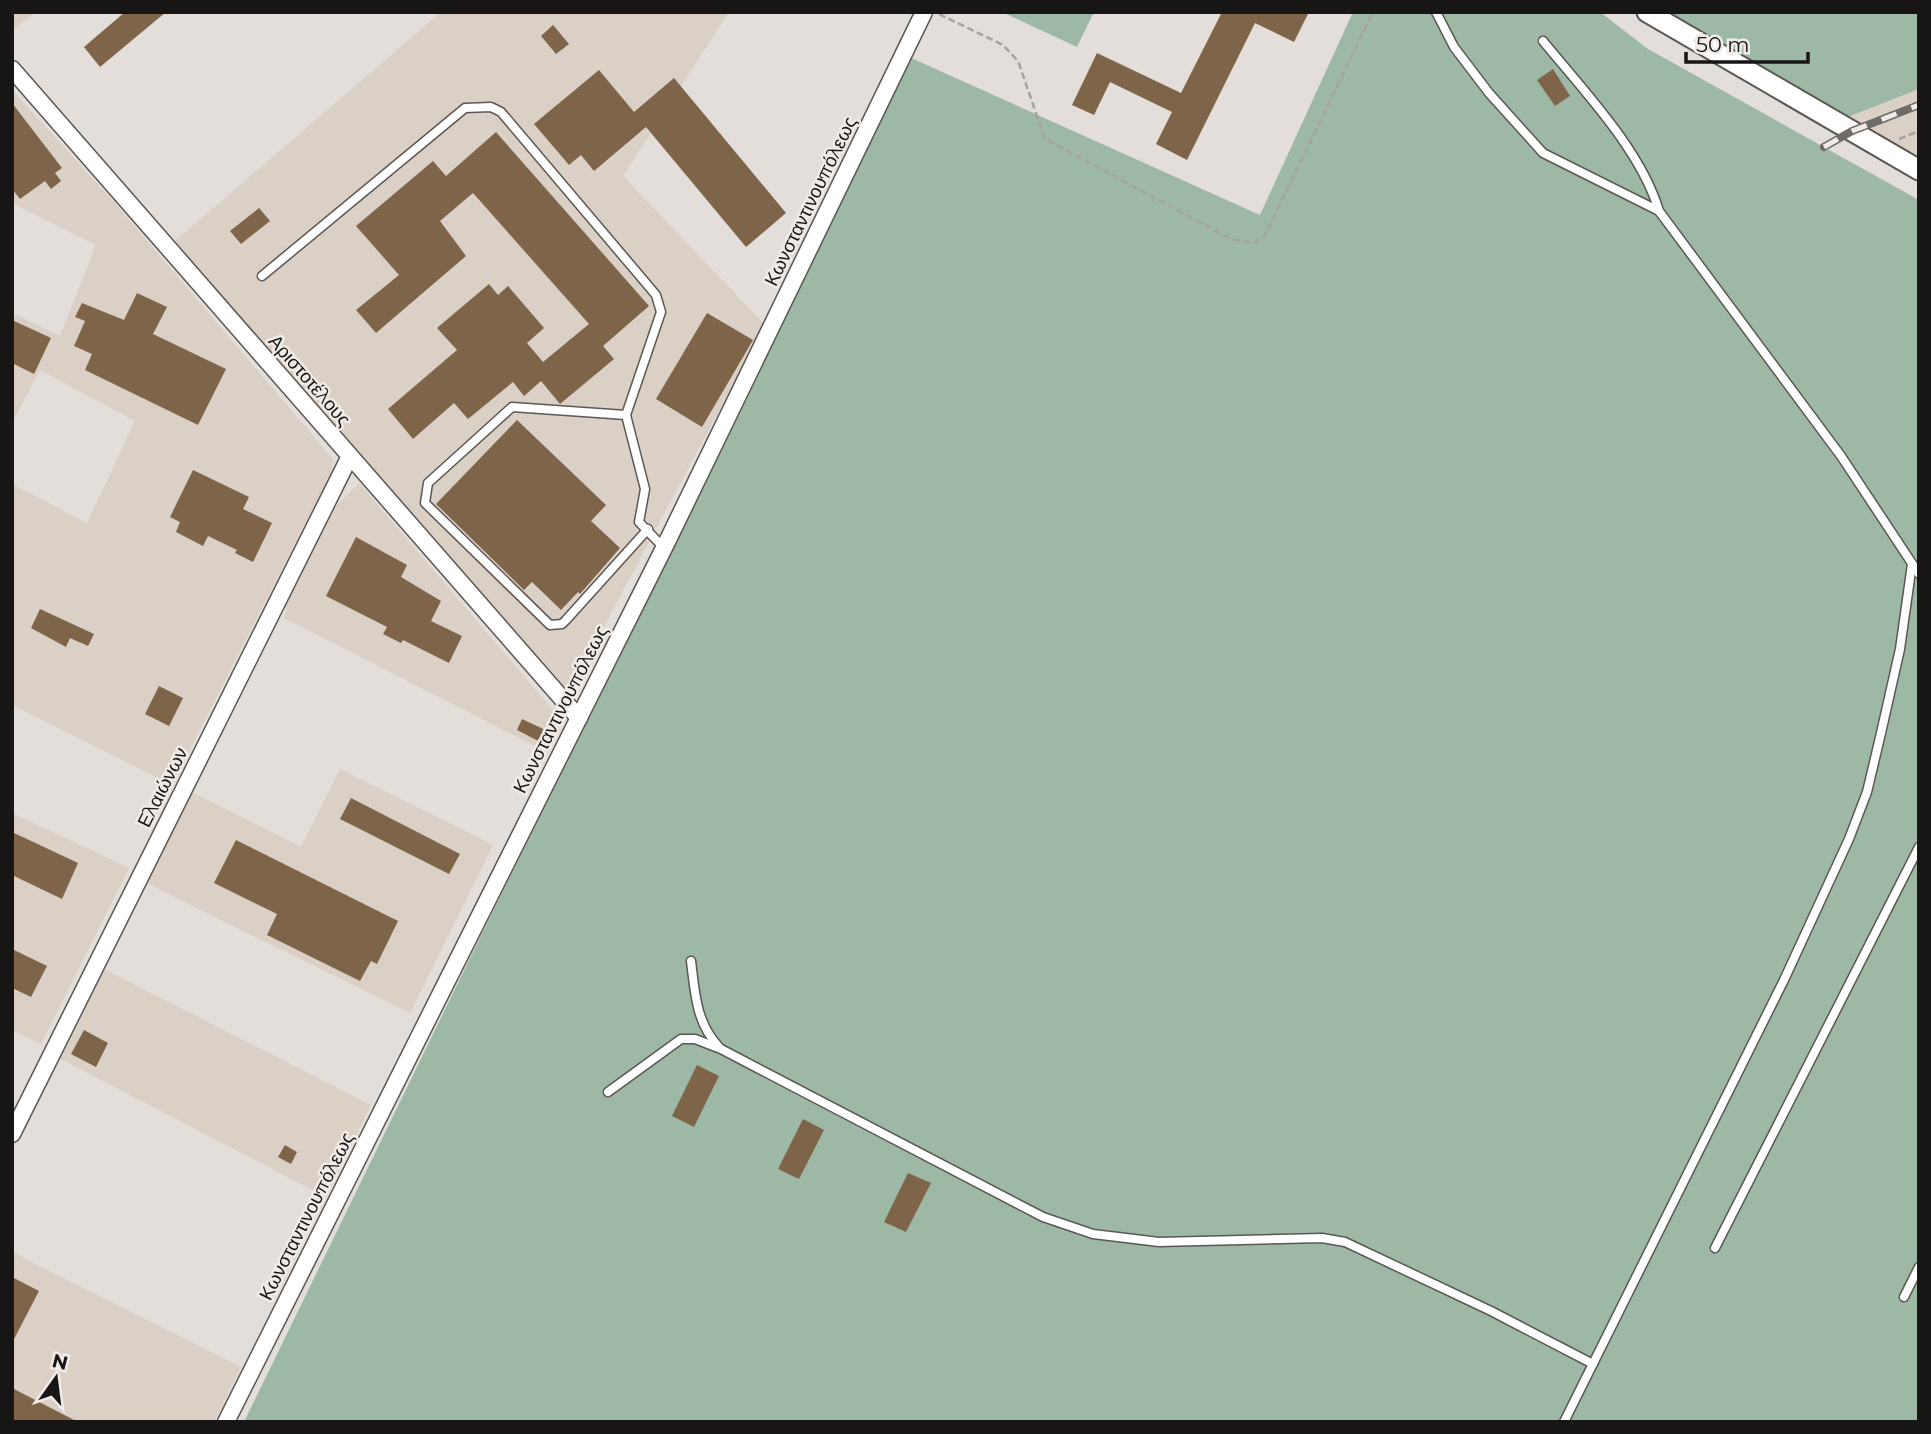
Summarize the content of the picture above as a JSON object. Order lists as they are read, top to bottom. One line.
{"streets":{"street":["Κωνσταντινουπόλεως","Αριστοτέλους","Ελαιώνων"]},"crossings":[["Κωνσταντινουπόλεως","Αριστοτέλους"],["Αριστοτέλους","Ελαιώνων"]],"scale_bar":"50 m","north":"top"}
